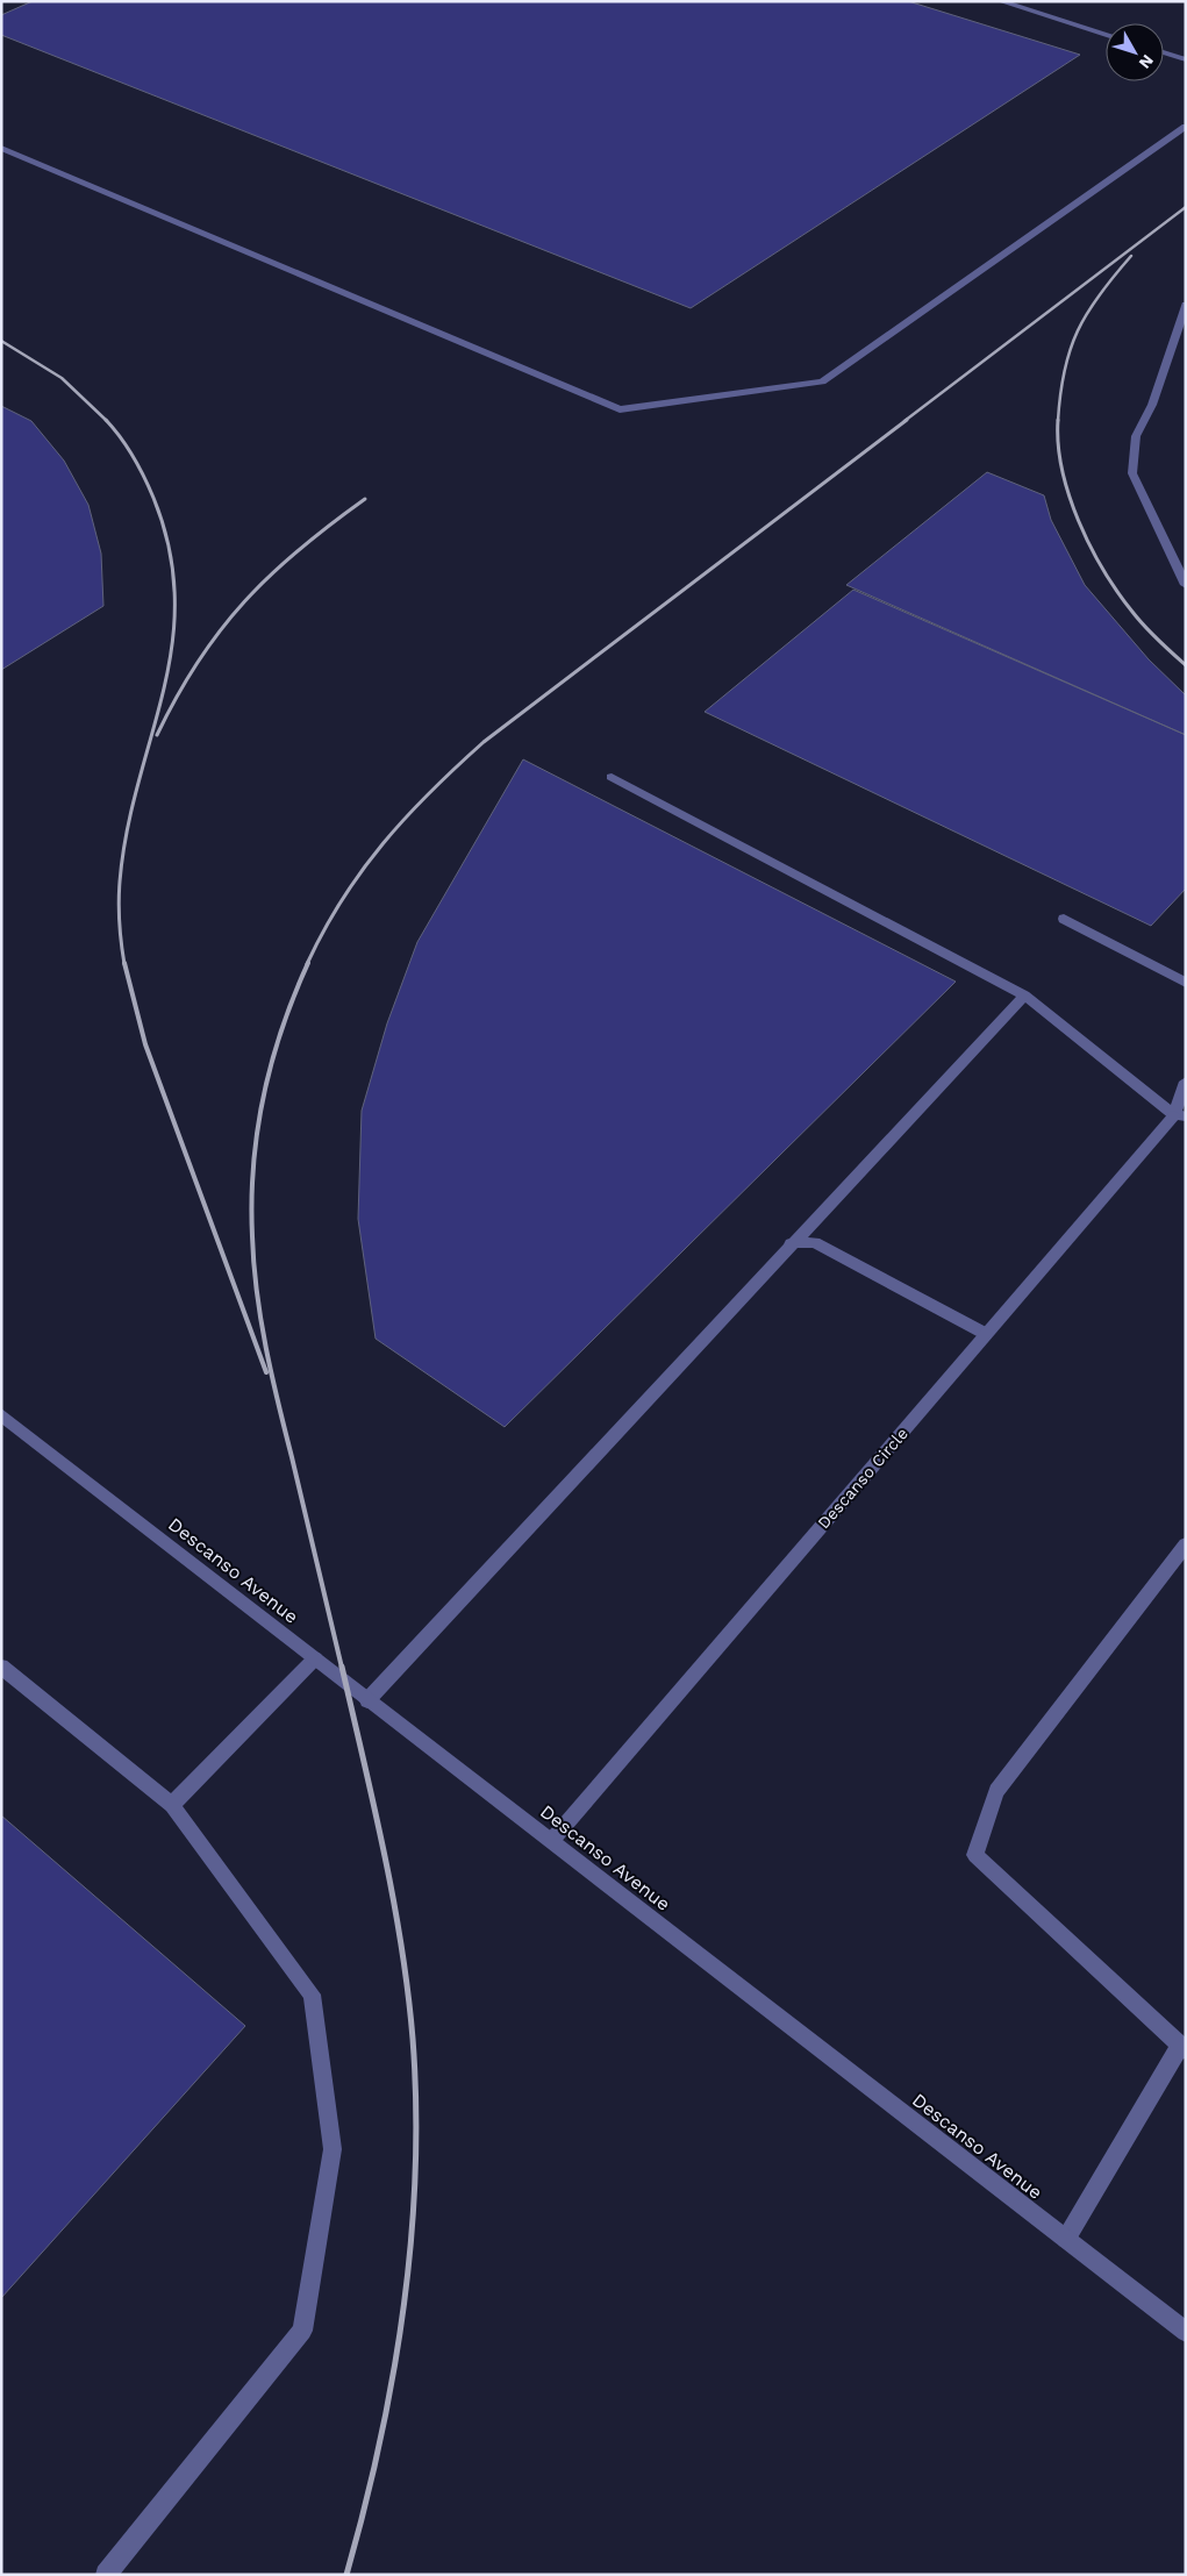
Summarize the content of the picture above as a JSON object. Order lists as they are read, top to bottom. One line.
{"streets":{"street":["Descanso Circle","Descanso Avenue"]},"crossings":[["Descanso Circle","Descanso Avenue"]],"north":"bottom right"}
